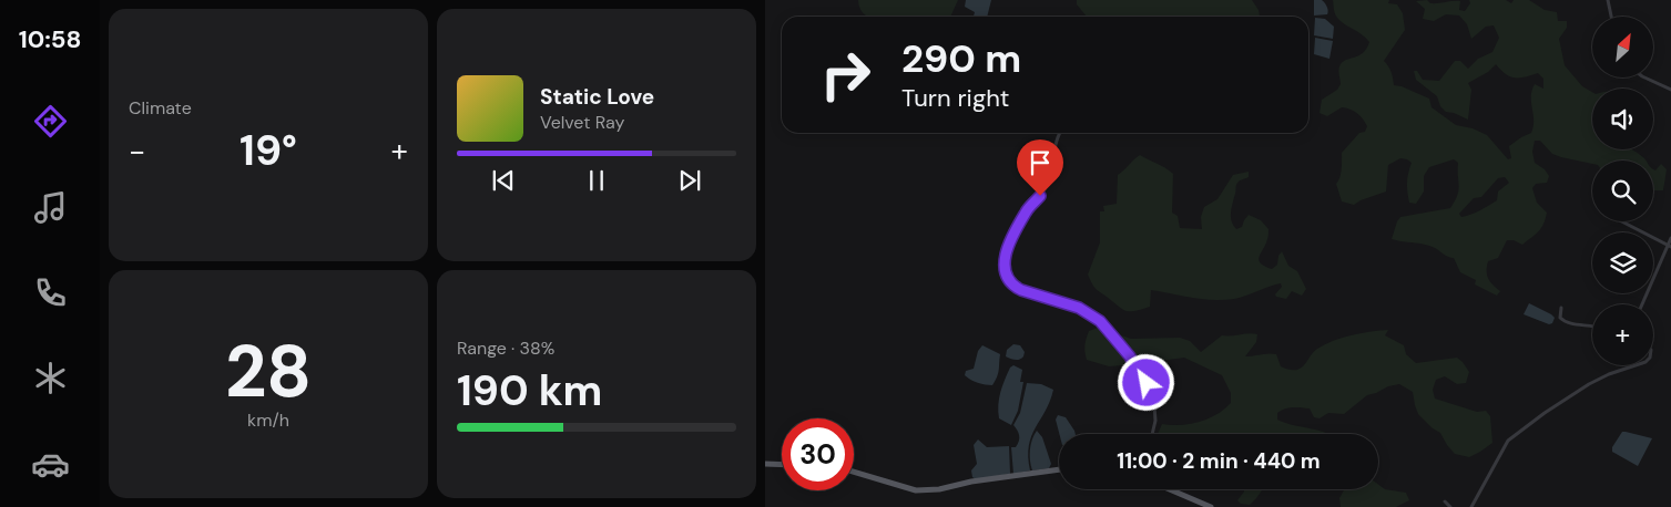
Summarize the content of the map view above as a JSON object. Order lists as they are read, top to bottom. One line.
{"north":"top right","page":{"tabs":"10:58","tile":["Climate",["28","km/h"],["Range · 38%","190 km"]],"map_buttons":"+","turn":["290 m","Turn right"],"song":["Static Love","Velvet Ray"],"heat":["−","19°","+"],"limit":"30","trip":"11:00 · 2 min · 440 m"}}
